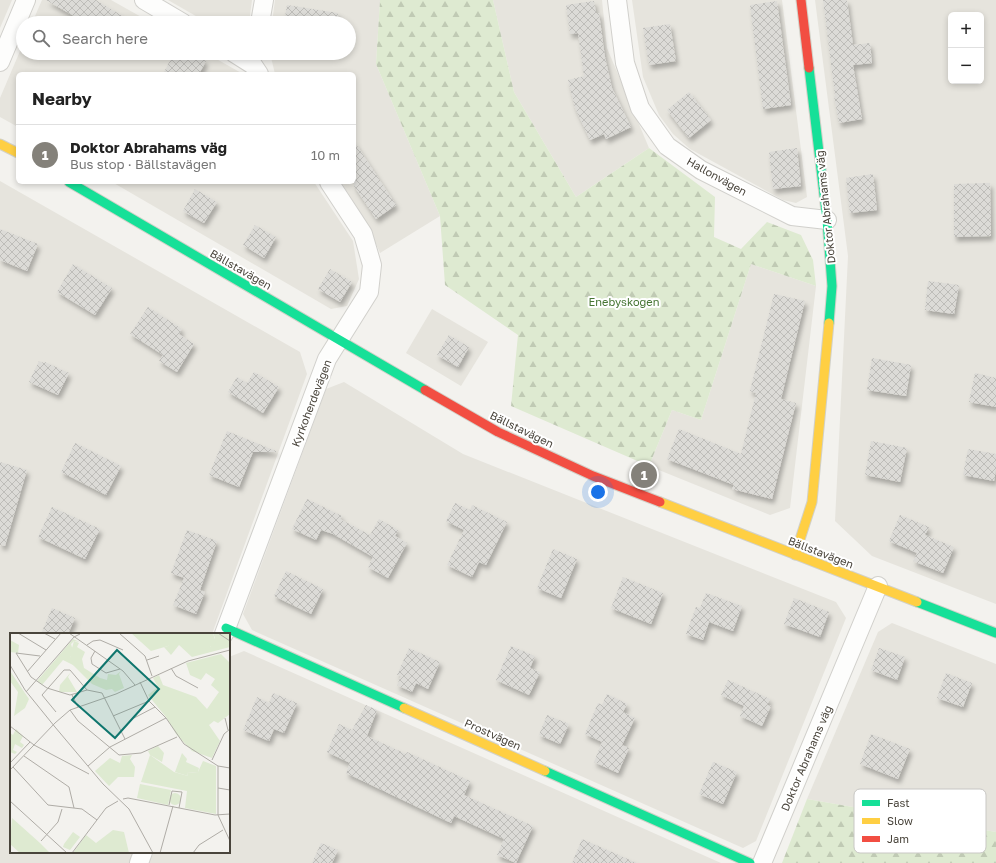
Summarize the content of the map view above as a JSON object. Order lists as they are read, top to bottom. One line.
{"streets":{"street":["Hallonvägen","Doktor Abrahams väg","Bällstavägen","Kyrkoherdevägen","Prostvägen"]},"crossings":[["Hallonvägen","Doktor Abrahams väg"],["Doktor Abrahams väg","Bällstavägen"],["Bällstavägen","Kyrkoherdevägen"]],"parks":["Enebyskogen"],"legend":["Fast","Slow","Jam"],"page":{"map_buttons":["+","−"],"search":"Search here","heading":"Nearby","list":[{"mark":"1","name":"Doktor Abrahams väg","note":"Bus stop · Bällstavägen","value":"10 m"}],"pins":"1"}}
